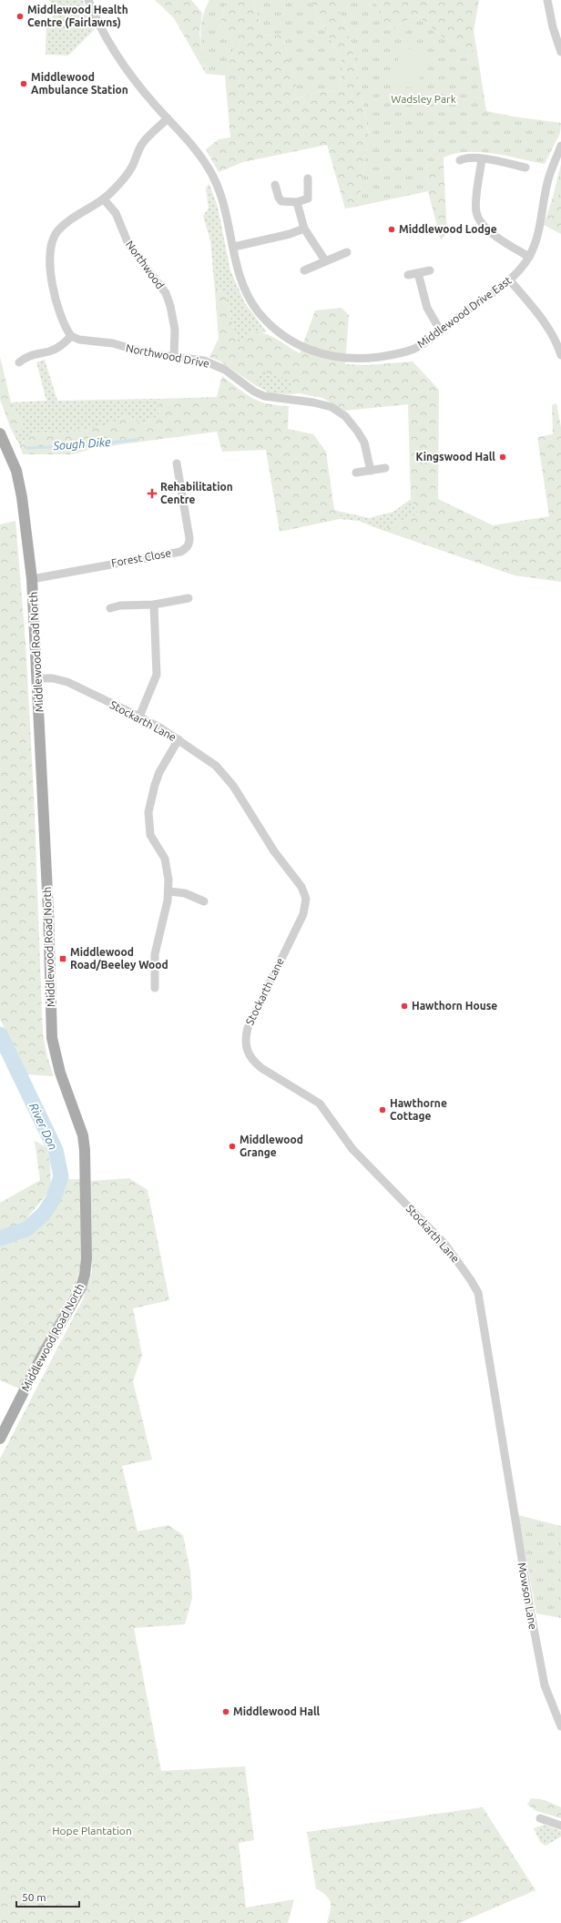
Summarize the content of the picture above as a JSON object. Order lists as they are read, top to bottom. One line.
{"streets":{"main road":["Middlewood Road North"],"street":["Northwood","Middlewood Drive East","Northwood Drive","Forest Close","Stockarth Lane","Mowson Lane"]},"crossings":[["Northwood","Northwood Drive"],["Forest Close","Middlewood Road North"],["Middlewood Road North","Stockarth Lane"],["Stockarth Lane","Mowson Lane"]],"water":["Sough Dike","River Don"],"parks":["Wadsley Park","Hope Plantation"],"places":{"other":["Middlewood Health Centre (Fairlawns)","Middlewood Ambulance Station","Middlewood Lodge","Kingswood Hall","Hawthorn House","Hawthorne Cottage","Middlewood Grange","Middlewood Hall"],"health":["Rehabilitation Centre"],"transit":["Middlewood Road/Beeley Wood"]},"scale_bar":"50 m"}
